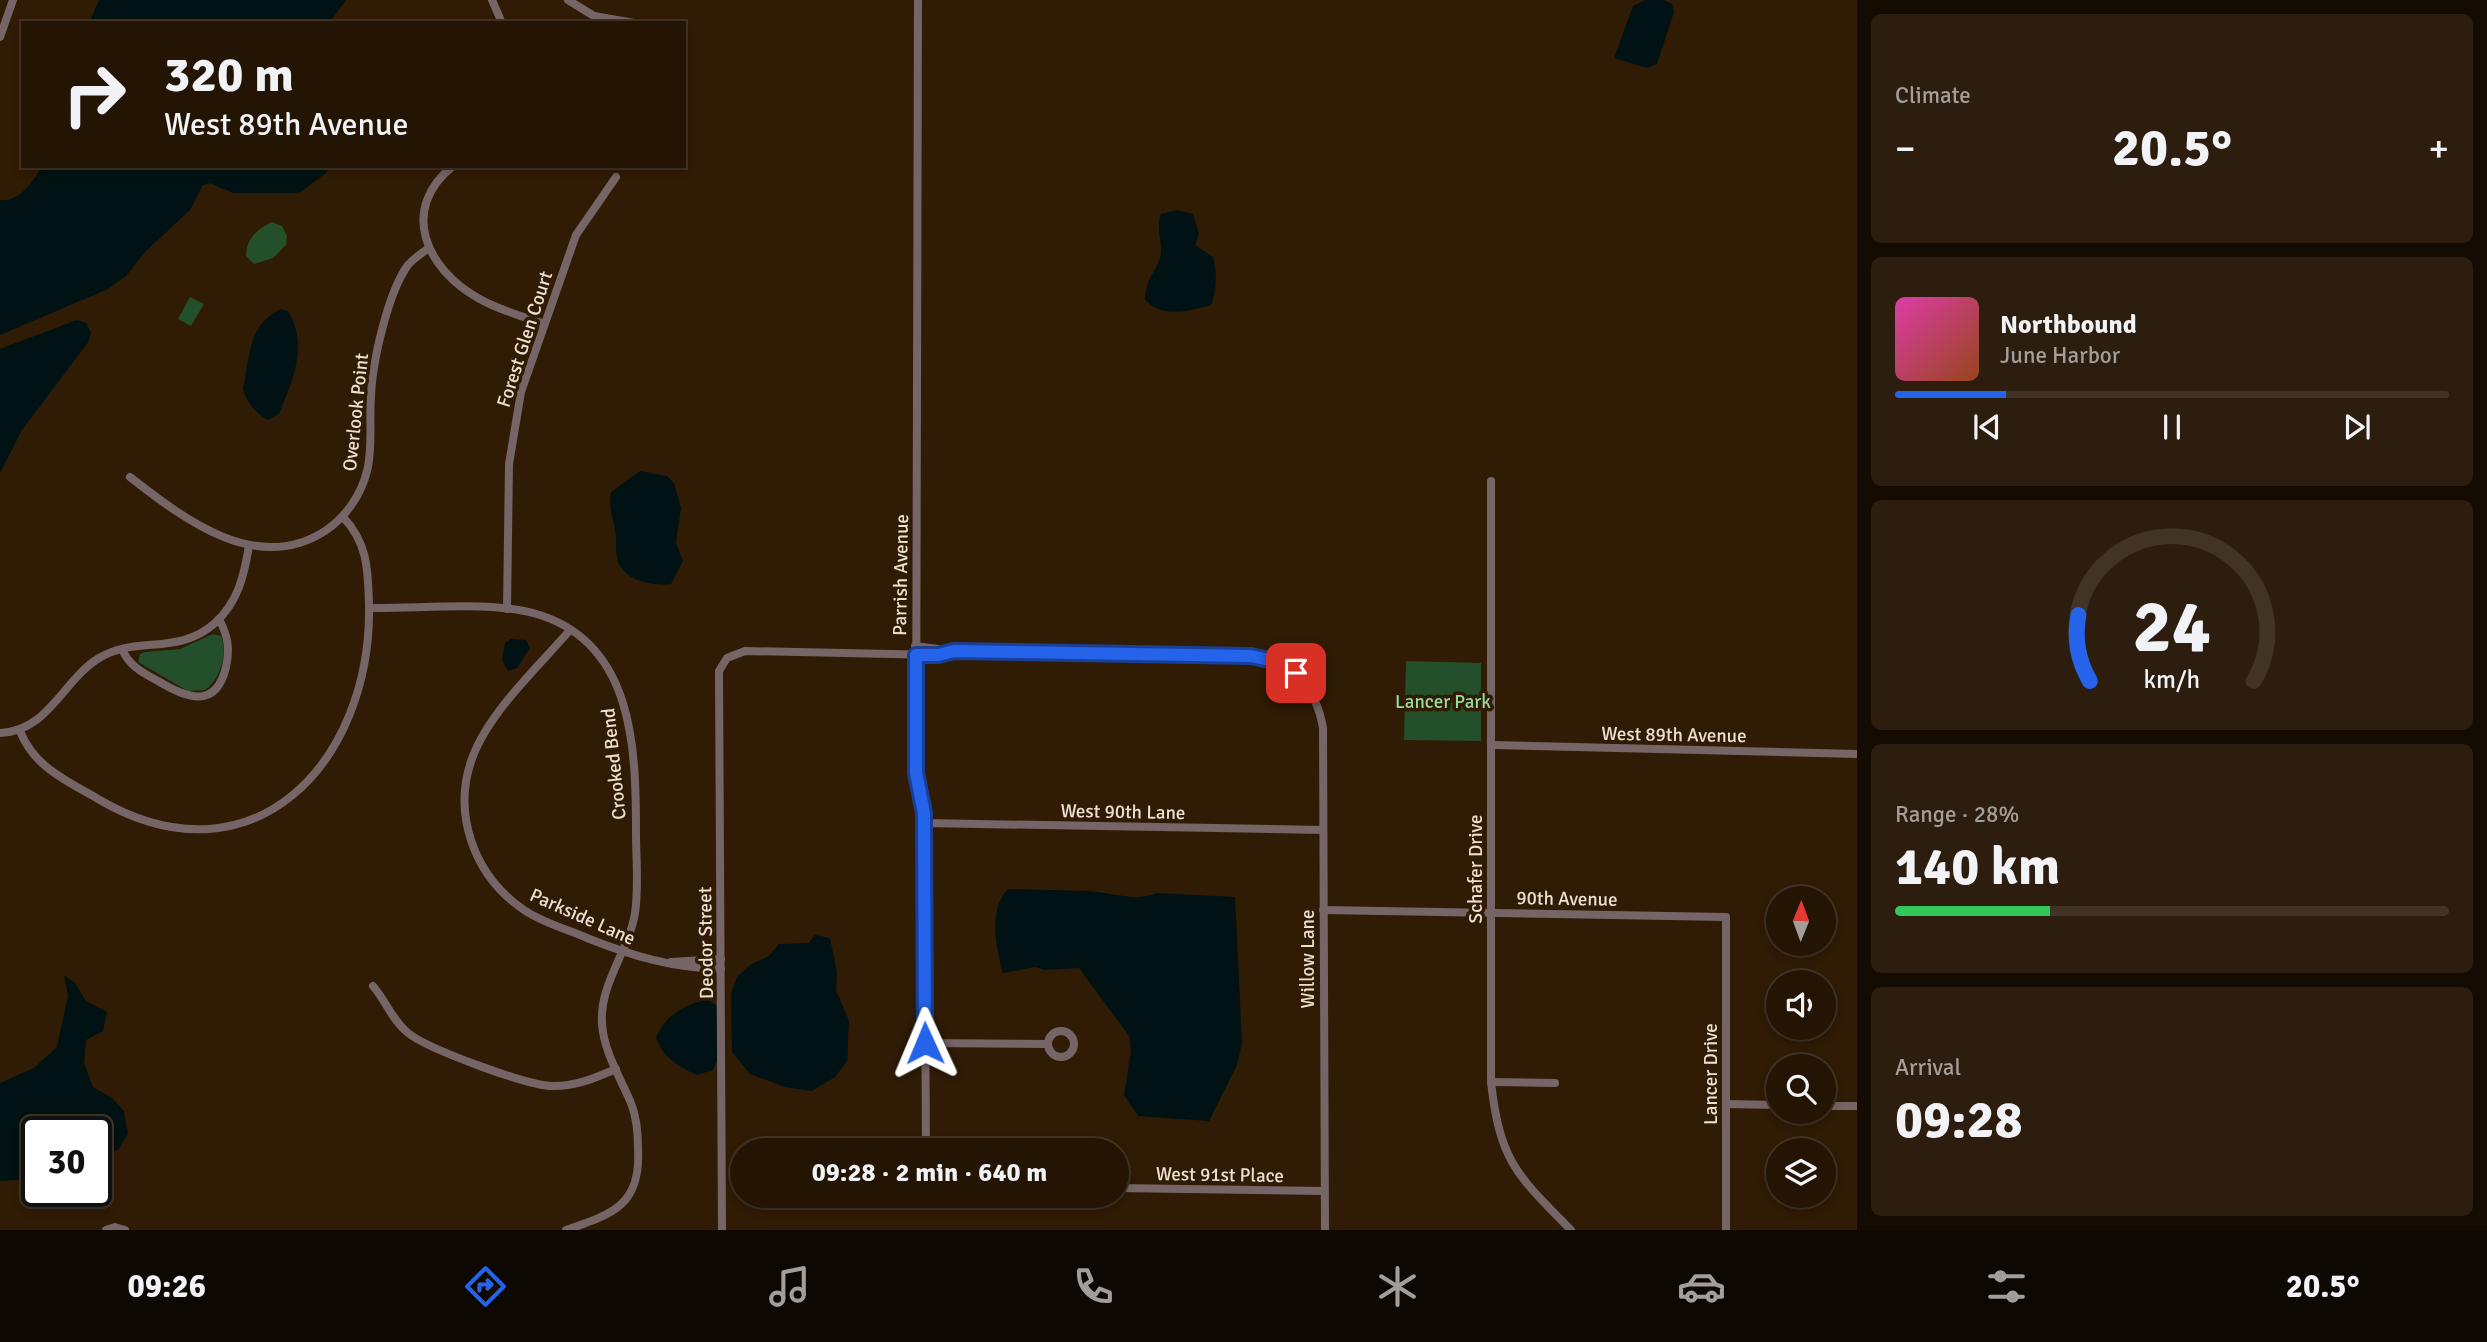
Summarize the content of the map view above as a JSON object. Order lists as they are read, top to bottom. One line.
{"streets":{"street":["Forest Glen Court","Overlook Point","Parrish Avenue","West 89th Avenue","Crooked Bend","West 90th Lane","Schafer Drive","90th Avenue","Parkside Lane","Deodor Street","Willow Lane","Lancer Drive","West 91st Place"]},"crossings":[["Forest Glen Court","Crooked Bend"],["Parrish Avenue","West 90th Lane"],["Parrish Avenue","Deodor Street"],["Parrish Avenue","Willow Lane"],["West 89th Avenue","Schafer Drive"],["Crooked Bend","Parkside Lane"],["West 90th Lane","Willow Lane"],["Schafer Drive","90th Avenue"],["90th Avenue","Willow Lane"],["90th Avenue","Lancer Drive"],["Parkside Lane","Deodor Street"],["Deodor Street","Willow Lane"],["Willow Lane","West 91st Place"]],"parks":["Lancer Park"],"north":"top","page":{"tile":["Climate",["Range · 28%","140 km"],["Arrival","09:28"]],"turn":["320 m","West 89th Avenue"],"heat":["−","20.5°","+"],"song":["Northbound","June Harbor"],"limit":"30","trip":"09:28 · 2 min · 640 m","tabs":["09:26","20.5°"],"gauge":["24","km/h"]}}
